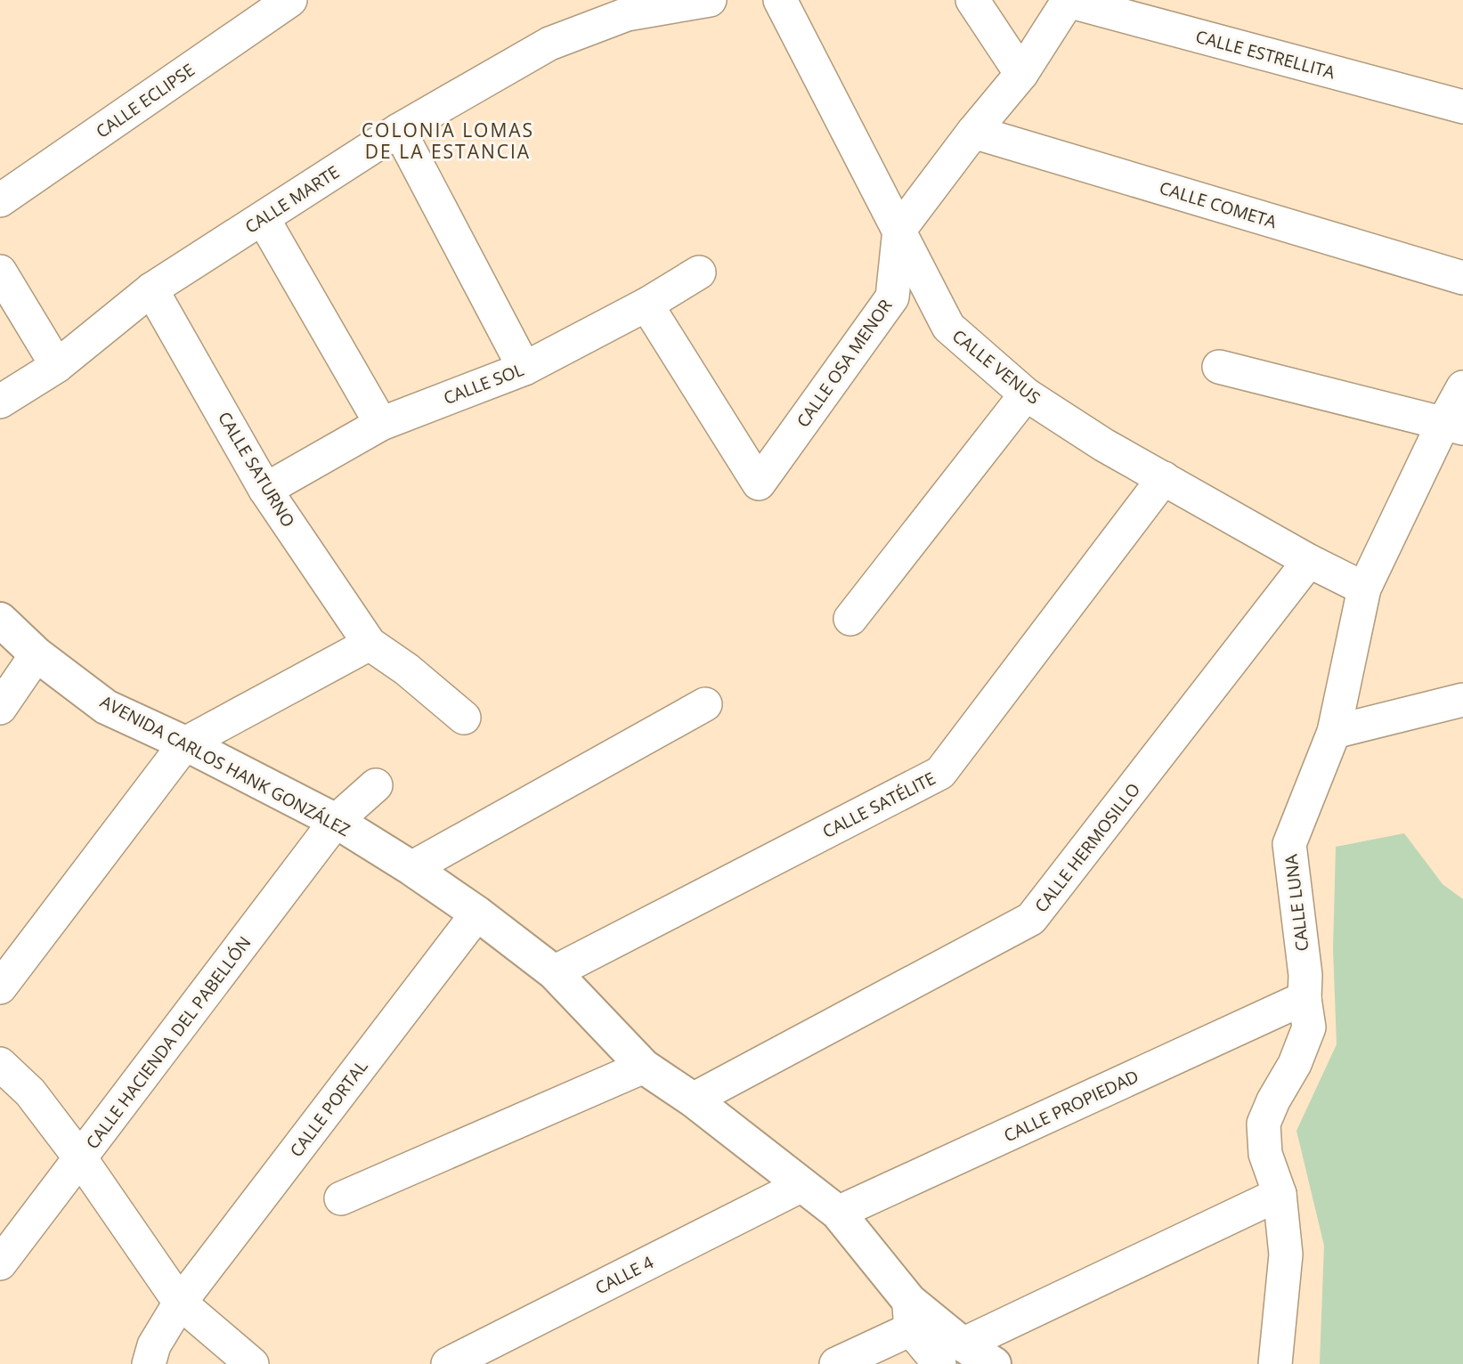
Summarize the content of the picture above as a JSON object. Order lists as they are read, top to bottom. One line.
{"streets":{"street":["CALLE ESTRELLITA","CALLE ECLIPSE","CALLE MARTE","CALLE COMETA","CALLE OSA MENOR","CALLE VENUS","CALLE SOL","CALLE SATURNO","AVENIDA CARLOS HANK GONZÁLEZ","CALLE SATÉLITE","CALLE HERMOSILLO","CALLE LUNA","CALLE HACIENDA DEL PABELLÓN","CALLE PROPIEDAD","CALLE PORTAL","CALLE 4"]},"crossings":[["CALLE MARTE","CALLE SATURNO"],["CALLE OSA MENOR","CALLE VENUS"],["CALLE OSA MENOR","CALLE SOL"],["CALLE VENUS","CALLE SATÉLITE"],["CALLE VENUS","CALLE HERMOSILLO"],["CALLE VENUS","CALLE LUNA"],["CALLE SOL","CALLE SATURNO"],["AVENIDA CARLOS HANK GONZÁLEZ","CALLE SATÉLITE"],["AVENIDA CARLOS HANK GONZÁLEZ","CALLE HERMOSILLO"],["AVENIDA CARLOS HANK GONZÁLEZ","CALLE HACIENDA DEL PABELLÓN"],["AVENIDA CARLOS HANK GONZÁLEZ","CALLE PROPIEDAD"],["AVENIDA CARLOS HANK GONZÁLEZ","CALLE PORTAL"],["AVENIDA CARLOS HANK GONZÁLEZ","CALLE 4"],["CALLE LUNA","CALLE PROPIEDAD"]],"districts":["COLONIA LOMAS DE LA ESTANCIA"]}
